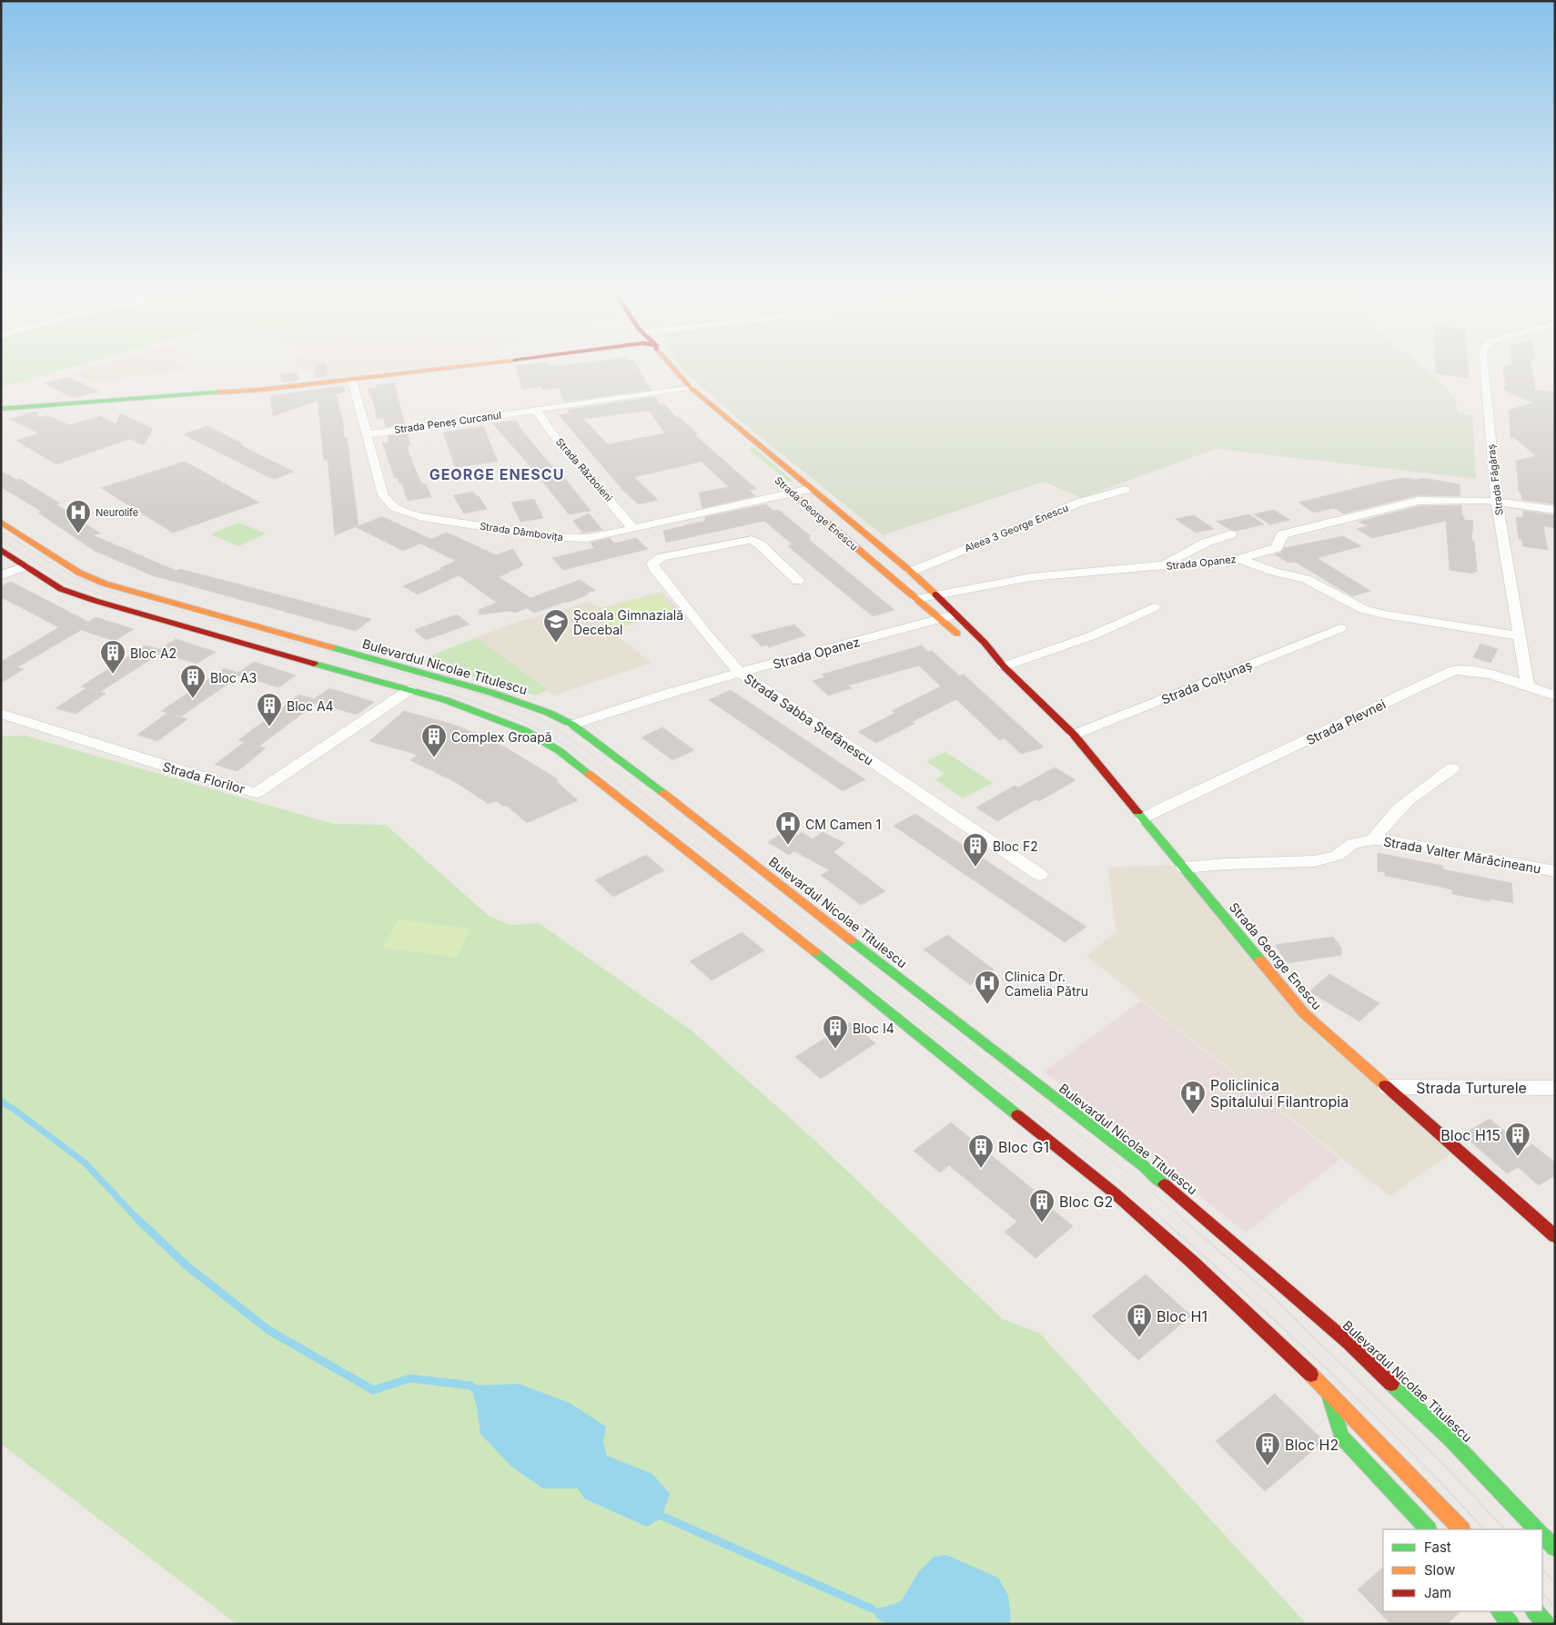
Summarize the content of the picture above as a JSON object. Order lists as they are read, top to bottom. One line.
{"streets":{"street":["Strada Peneș Curcanul","Strada Războieni","Strada Făgăraș","Strada George Enescu","Aleea 3 George Enescu","Strada Dâmbovița","Strada Opanez","Bulevardul Nicolae Titulescu","Strada Colțunaș","Strada Sabba Ștefănescu","Strada Plevnei","Strada Florilor","Strada Valter Mărăcineanu","Strada Turturele"]},"crossings":[["Strada Peneș Curcanul","Strada Războieni"],["Strada Peneș Curcanul","Strada George Enescu"],["Strada Peneș Curcanul","Strada Dâmbovița"],["Strada Războieni","Strada Dâmbovița"],["Strada Făgăraș","Strada Opanez"],["Strada Făgăraș","Strada Plevnei"],["Strada George Enescu","Aleea 3 George Enescu"],["Strada George Enescu","Strada Dâmbovița"],["Strada George Enescu","Strada Opanez"],["Strada George Enescu","Strada Colțunaș"],["Strada George Enescu","Strada Plevnei"],["Strada George Enescu","Strada Valter Mărăcineanu"],["Strada George Enescu","Strada Turturele"],["Strada Opanez","Bulevardul Nicolae Titulescu"],["Strada Opanez","Strada Sabba Ștefănescu"]],"districts":["GEORGE ENESCU"],"places":{"hospital":["Neurolife","CM Camen 1","Clinica Dr. Camelia Pătru","Policlinica Spitalului Filantropia"],"school or university":["Școala Gimnazială Decebal"],"building":["Bloc A2","Bloc A3","Bloc A4","Complex Groapă","Bloc F2","Bloc I4","Bloc H15","Bloc G1","Bloc G2","Bloc H1","Bloc H2"]},"legend":["Fast","Slow","Jam"]}
